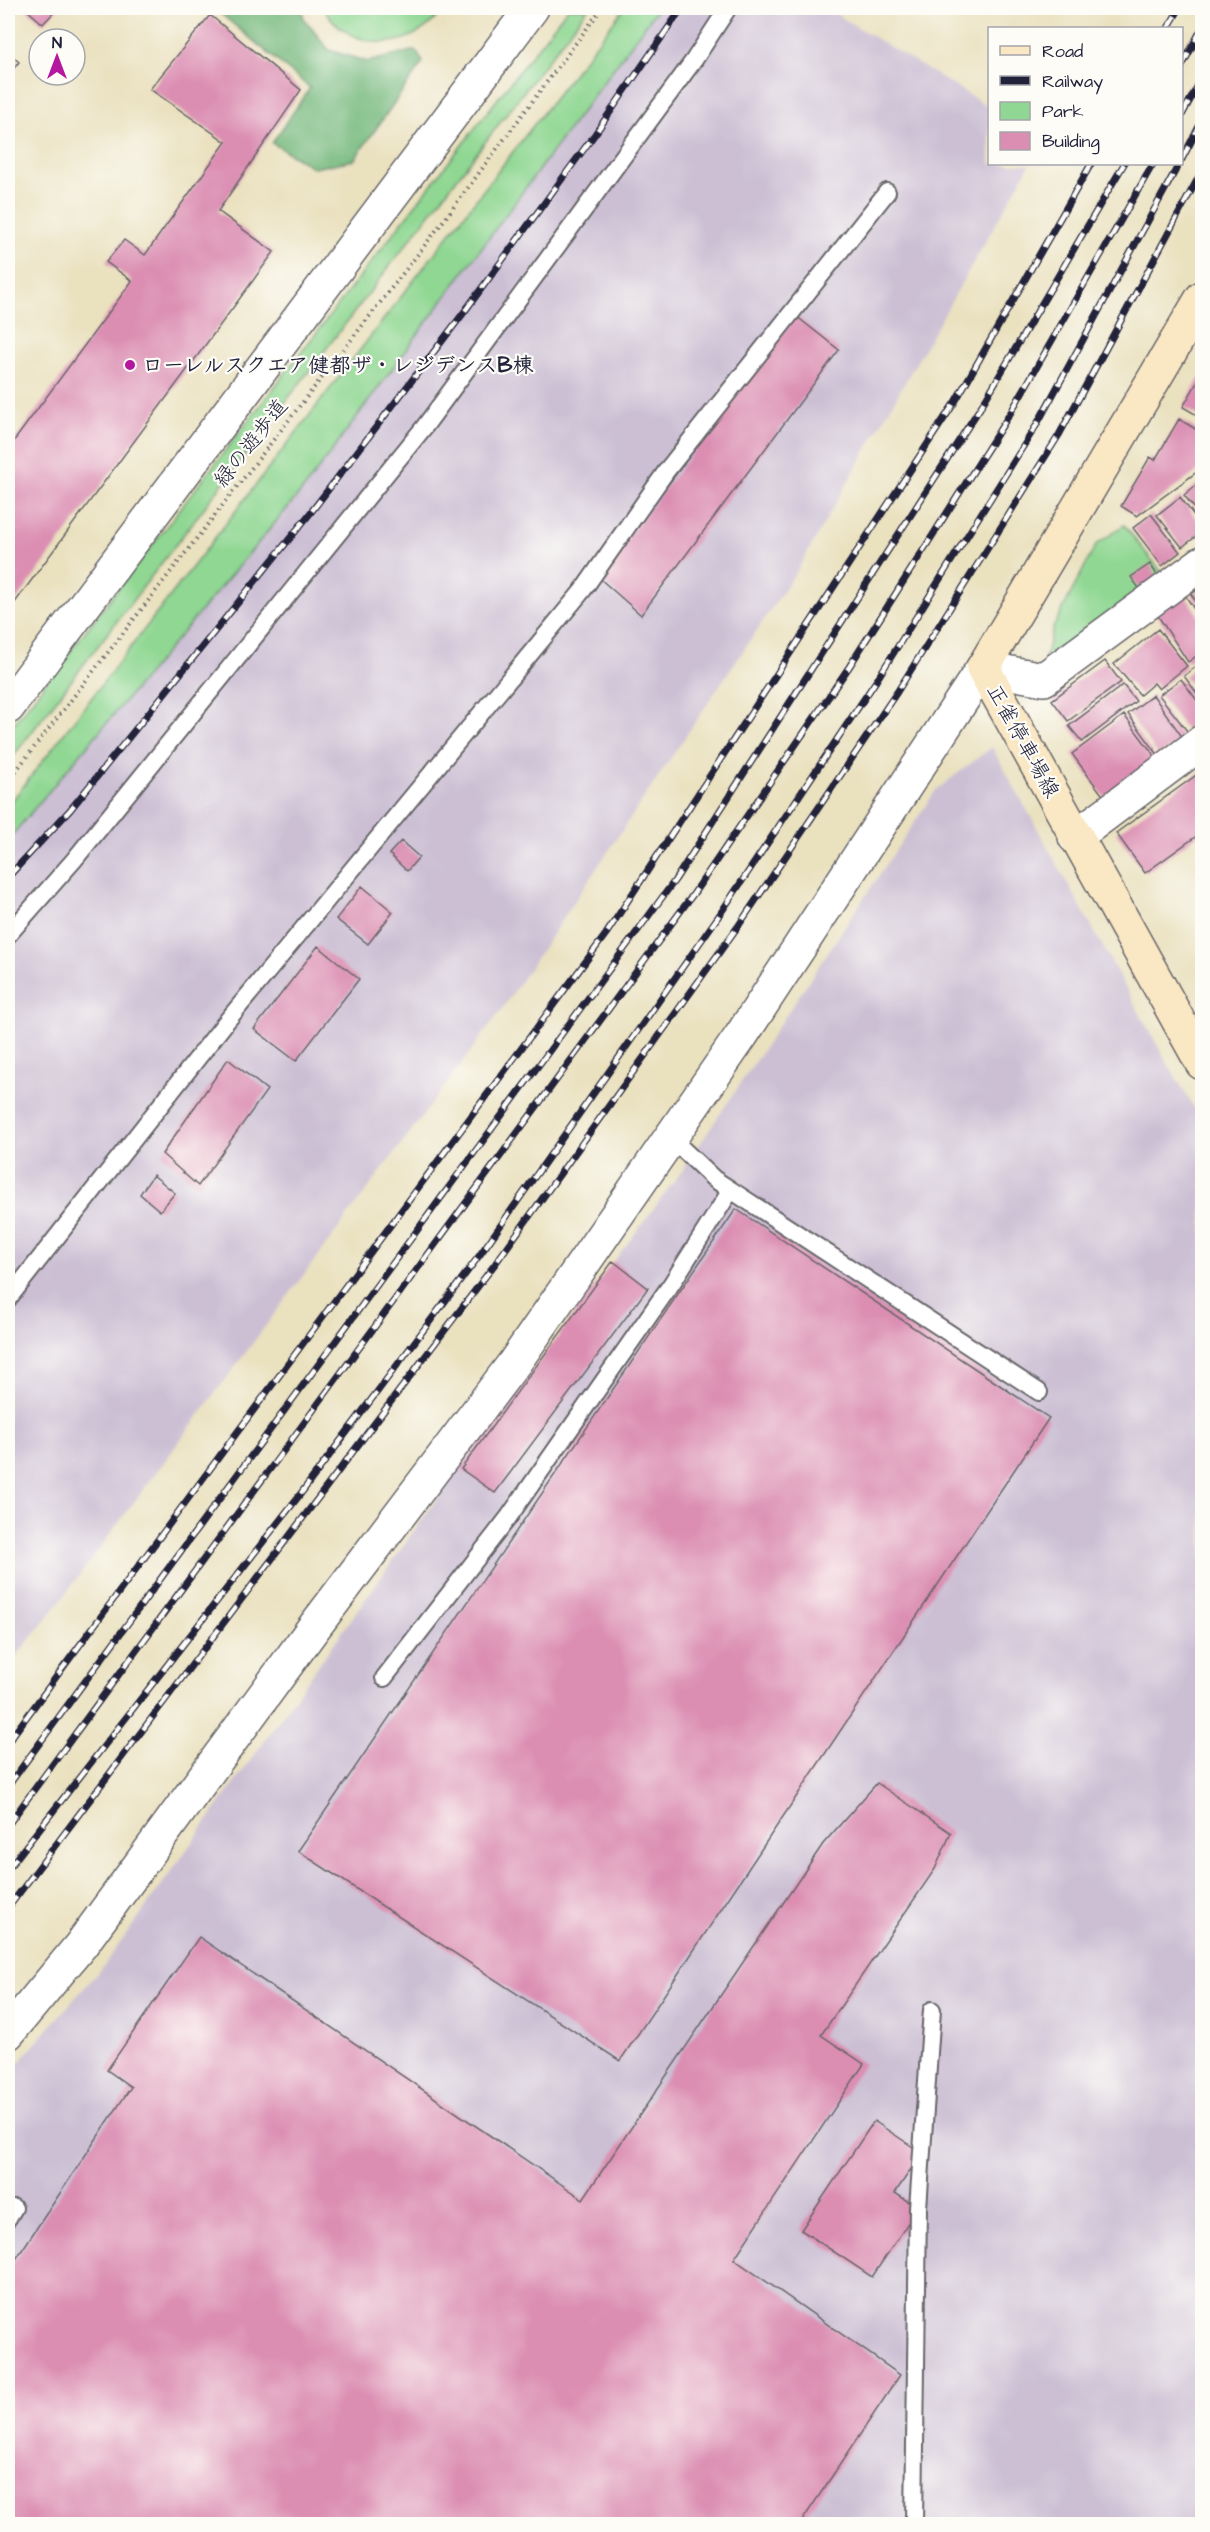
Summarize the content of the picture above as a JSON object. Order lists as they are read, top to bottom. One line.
{"streets":{"main road":["正雀停車場線"],"path":["緑の遊歩道"]},"places":["ローレルスクエア健都ザ・レジデンスB棟"],"legend":["Road","Railway","Park","Building"],"north":"top"}
